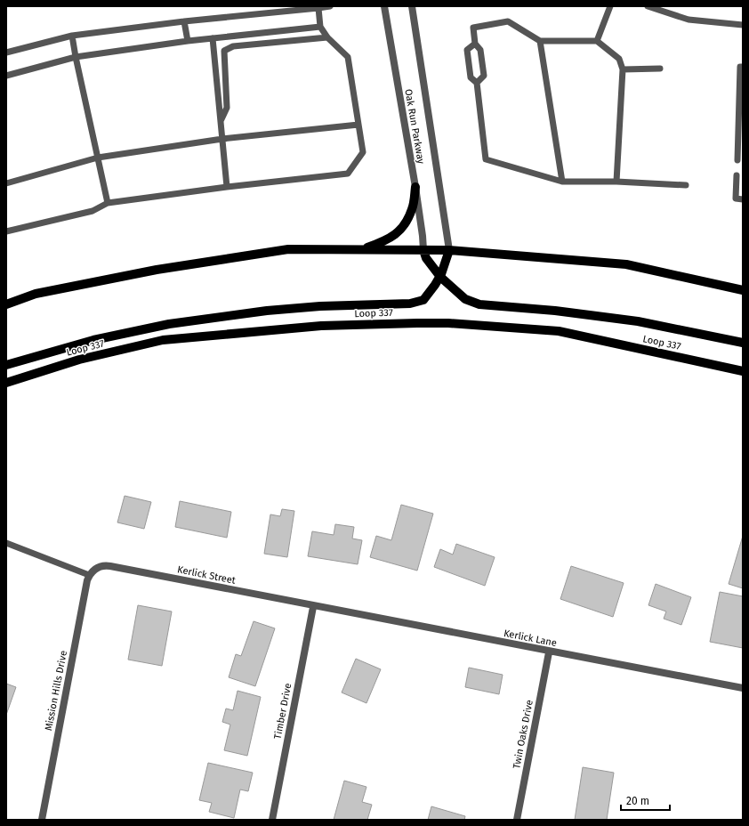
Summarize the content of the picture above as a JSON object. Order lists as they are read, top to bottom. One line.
{"streets":{"main road":["Loop 337"],"street":["Oak Run Parkway","Kerlick Street","Kerlick Lane","Mission Hills Drive","Timber Drive","Twin Oaks Drive"]},"crossings":[["Kerlick Street","Kerlick Lane"],["Kerlick Street","Mission Hills Drive"],["Kerlick Street","Timber Drive"],["Kerlick Lane","Timber Drive"],["Kerlick Lane","Twin Oaks Drive"]],"scale_bar":"20 m"}
